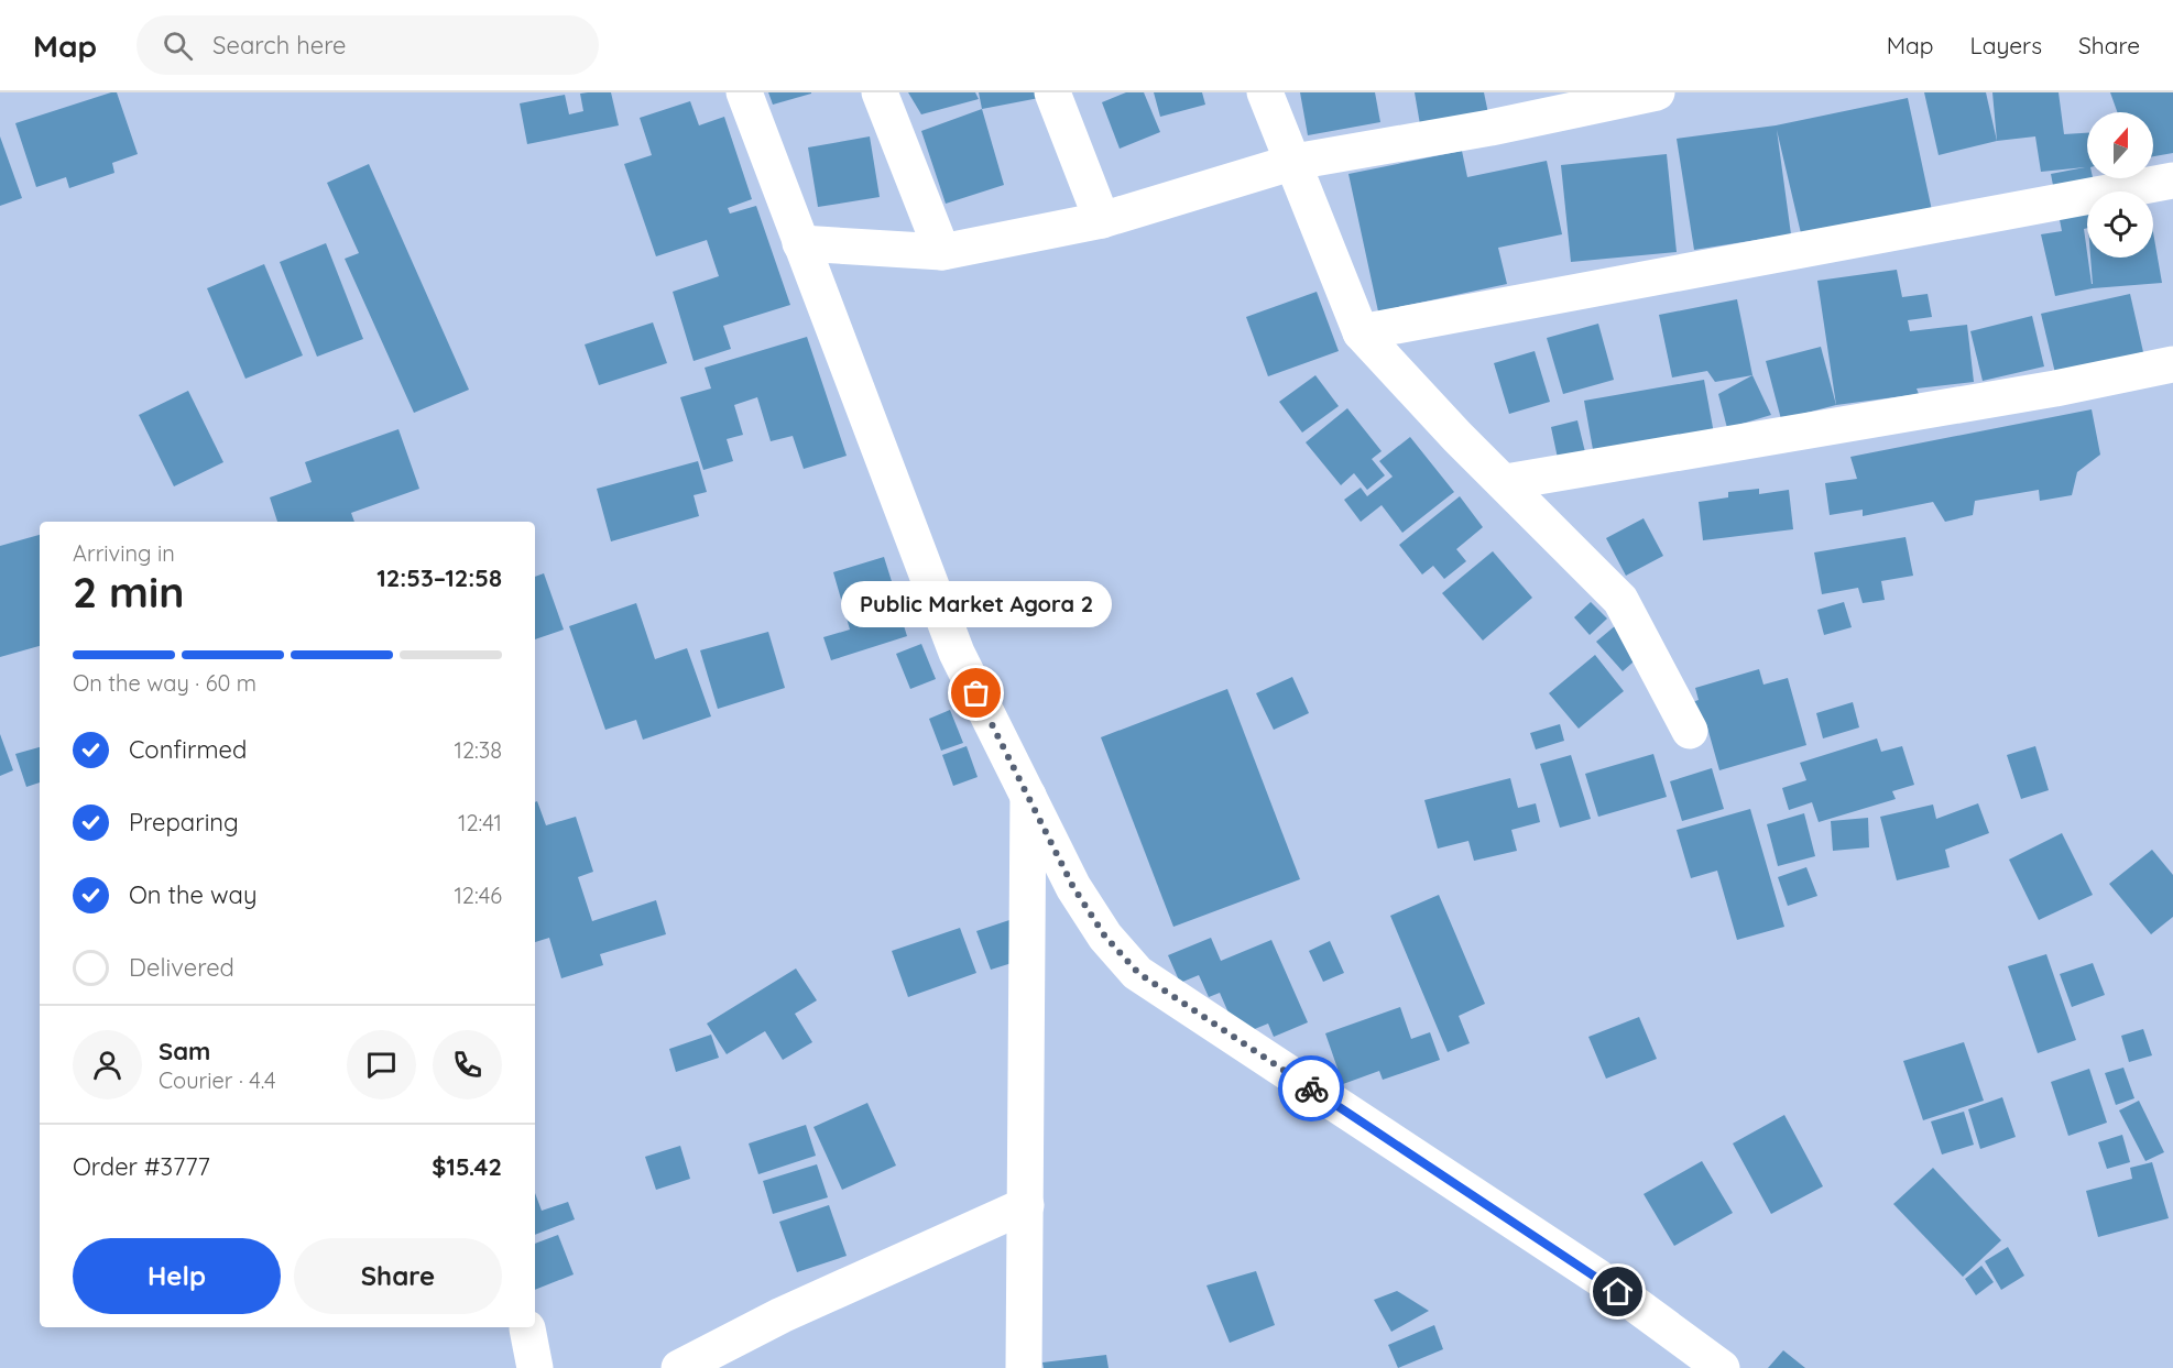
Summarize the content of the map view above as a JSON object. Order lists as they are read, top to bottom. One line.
{"places":["Public Market Agora 2"],"north":"top","page":{"header":"Map","search":"Search here","nav":["Map","Layers","Share"],"heading":["2 min","Arriving in","12:53–12:58"],"panel":["Sam","Courier · 4.4","Order #3777","$15.42"],"bubble":"Public Market Agora 2","bar":"On the way · 60 m","list":[["Confirmed","12:38"],["Preparing","12:41"],["On the way","12:46"],"Delivered"],"buttons":["Help","Share"]}}
